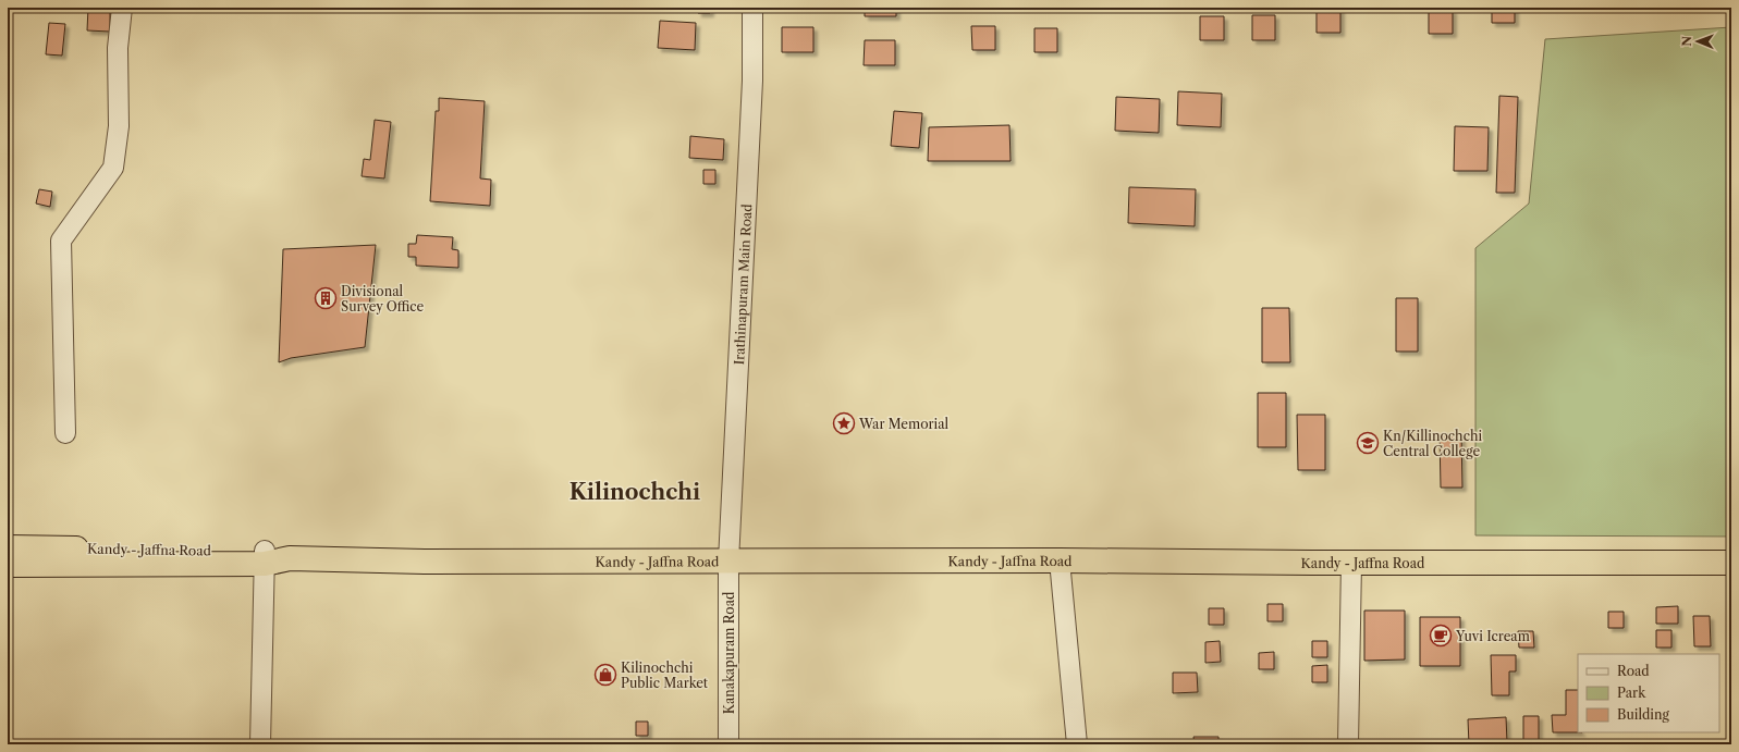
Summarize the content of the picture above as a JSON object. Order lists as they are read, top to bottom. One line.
{"streets":{"highway":["Kandy - Jaffna Road"],"street":["Irathinapuram Main Road","Kanakapuram Road"]},"crossings":[["Irathinapuram Main Road","Kandy - Jaffna Road"],["Irathinapuram Main Road","Kanakapuram Road"],["Kandy - Jaffna Road","Kanakapuram Road"]],"districts":["Kilinochchi"],"places":{"building":["Divisional Survey Office"],"place":["War Memorial"],"school or university":["Kn/Killinochchi Central College"],"cafe":["Yuvi Icream"],"shop":["Kilinochchi Public Market"]},"legend":["Road","Park","Building"],"north":"left"}
